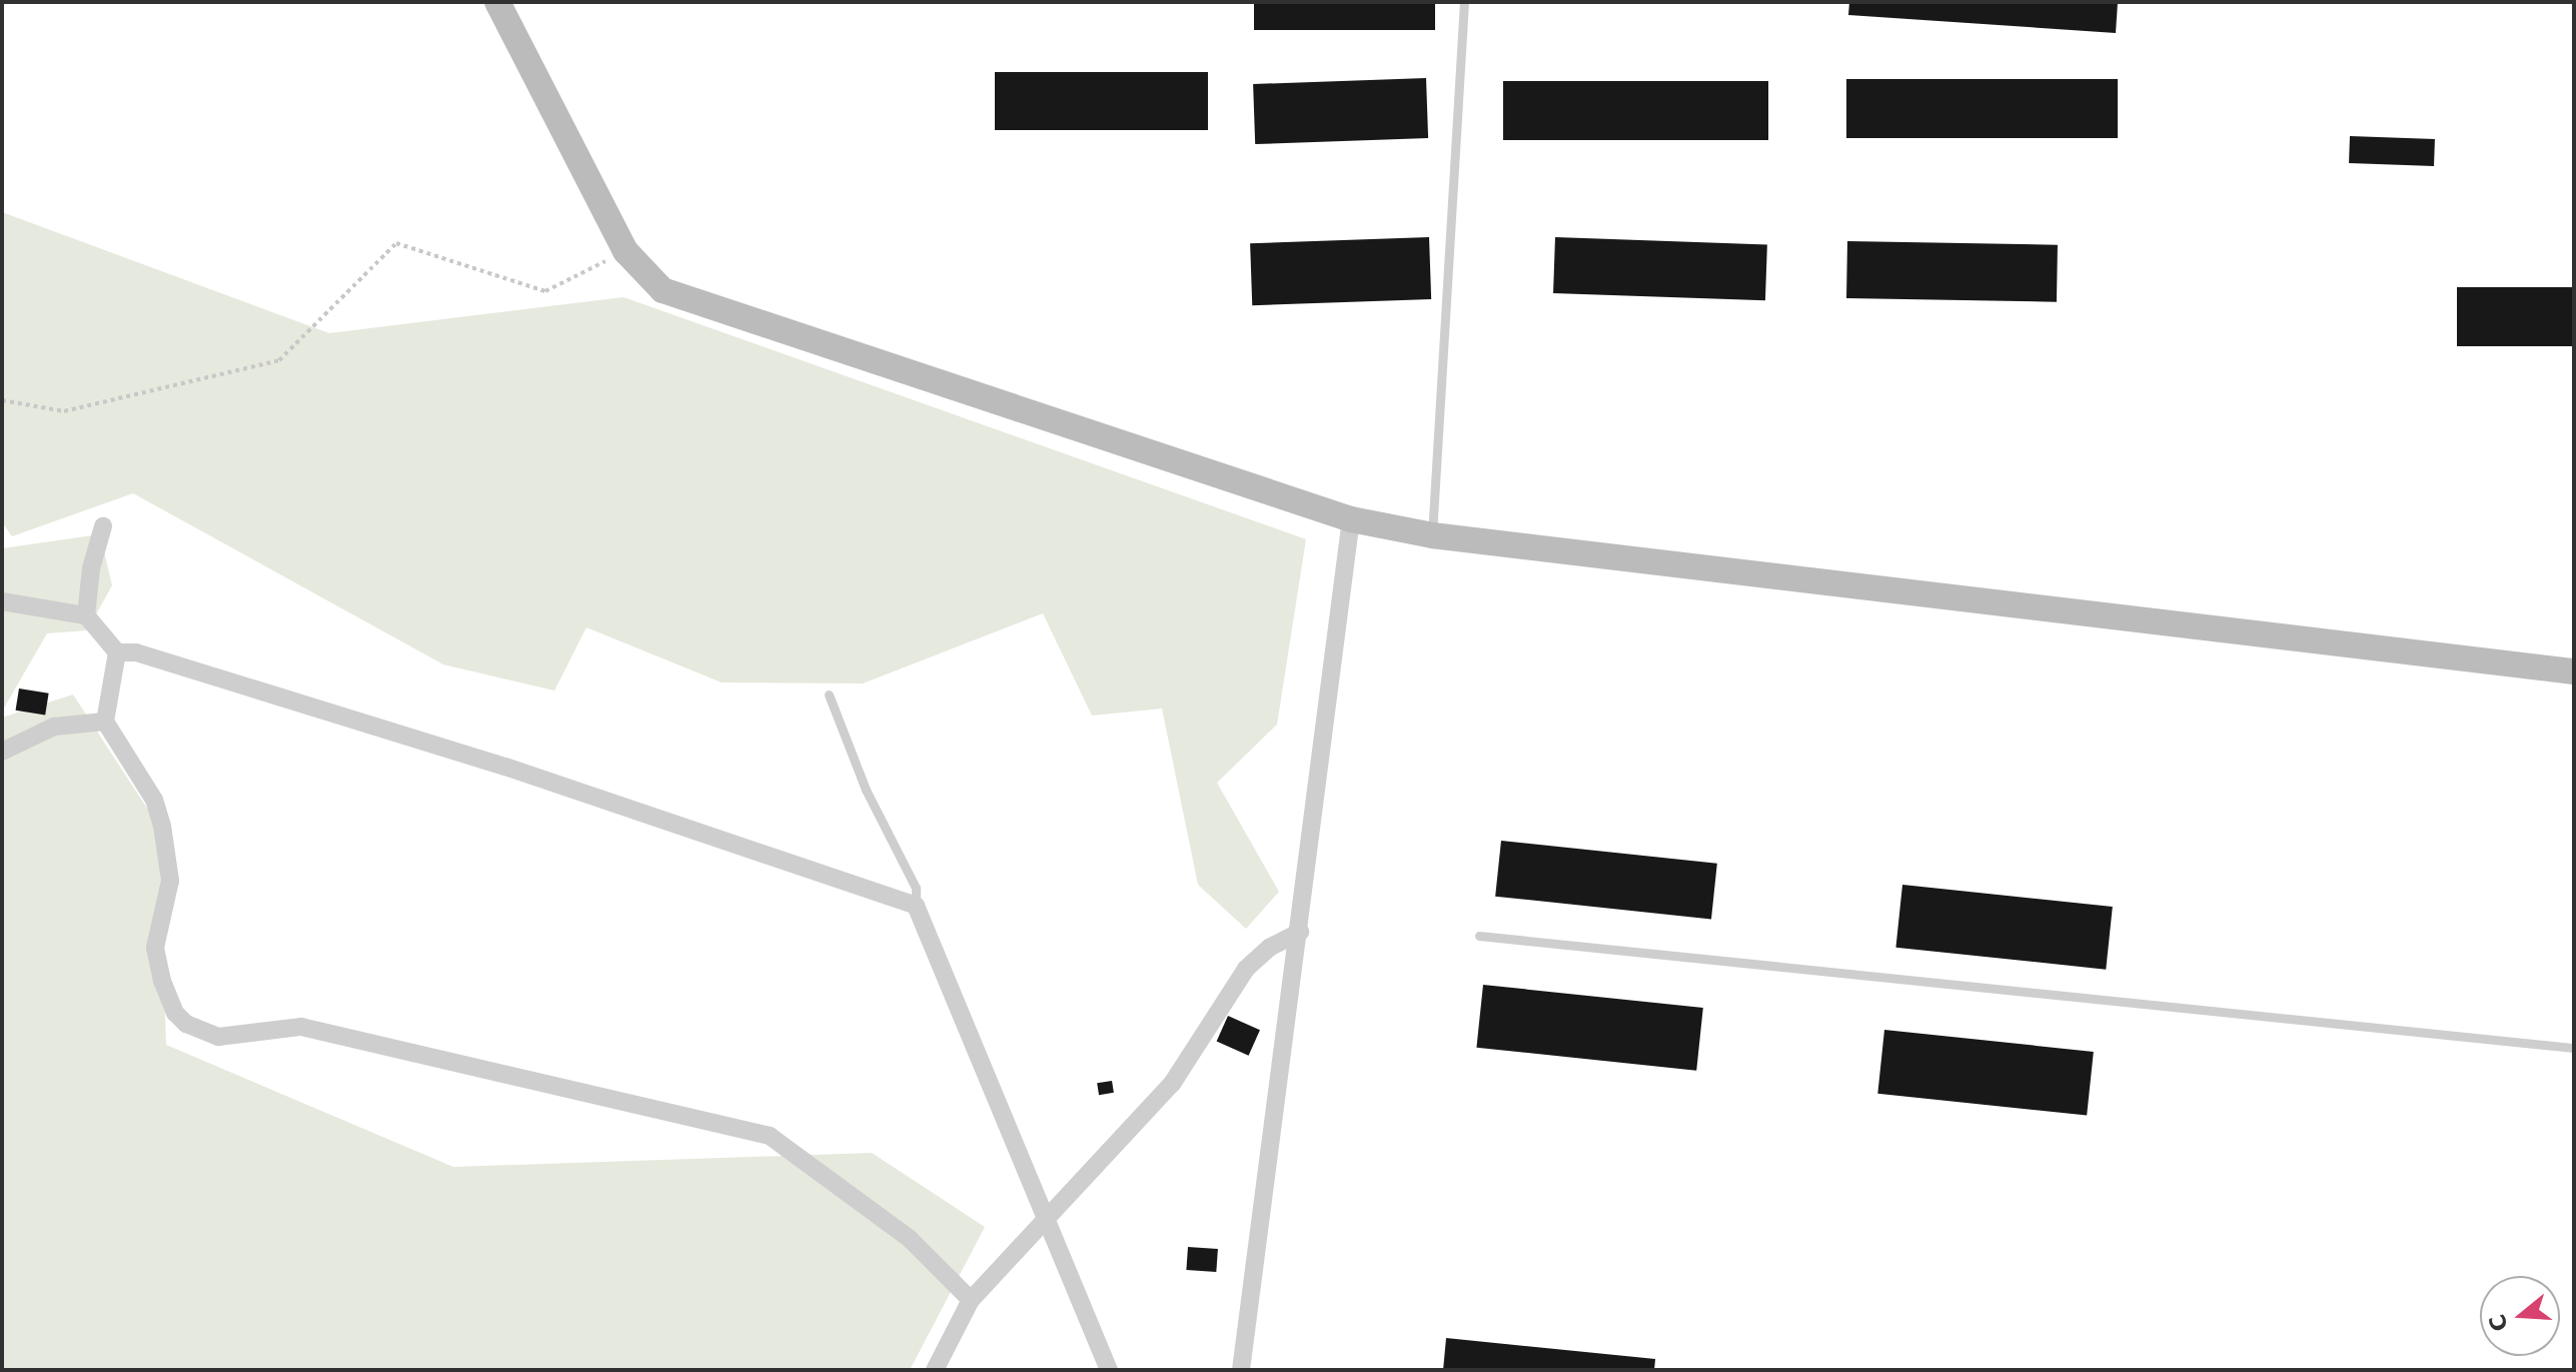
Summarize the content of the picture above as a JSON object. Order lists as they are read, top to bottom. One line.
{"north":"left"}
